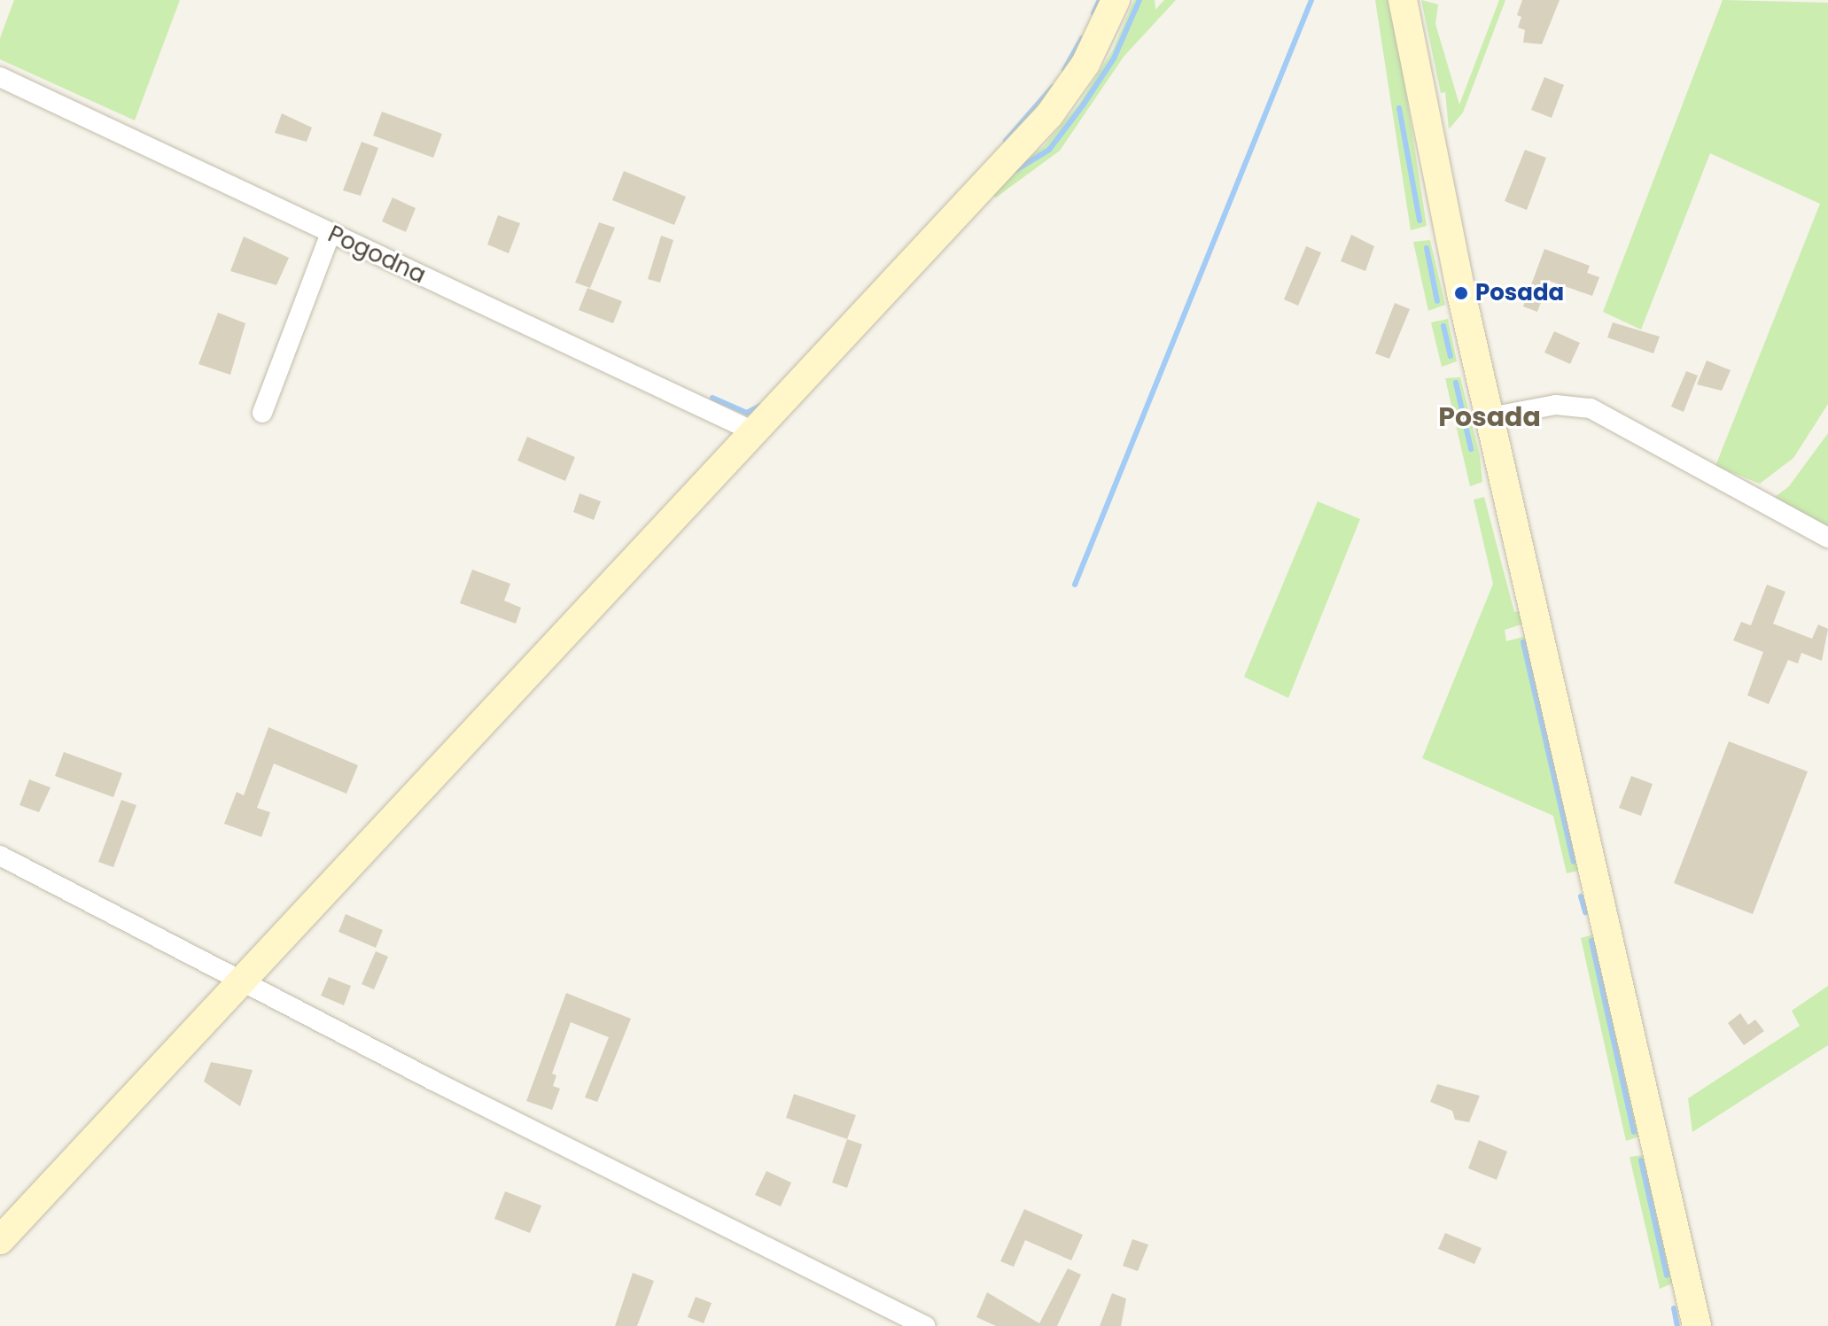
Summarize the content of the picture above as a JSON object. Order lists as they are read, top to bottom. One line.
{"streets":{"street":["Pogodna"]},"districts":["Posada"],"places":["Posada"]}
